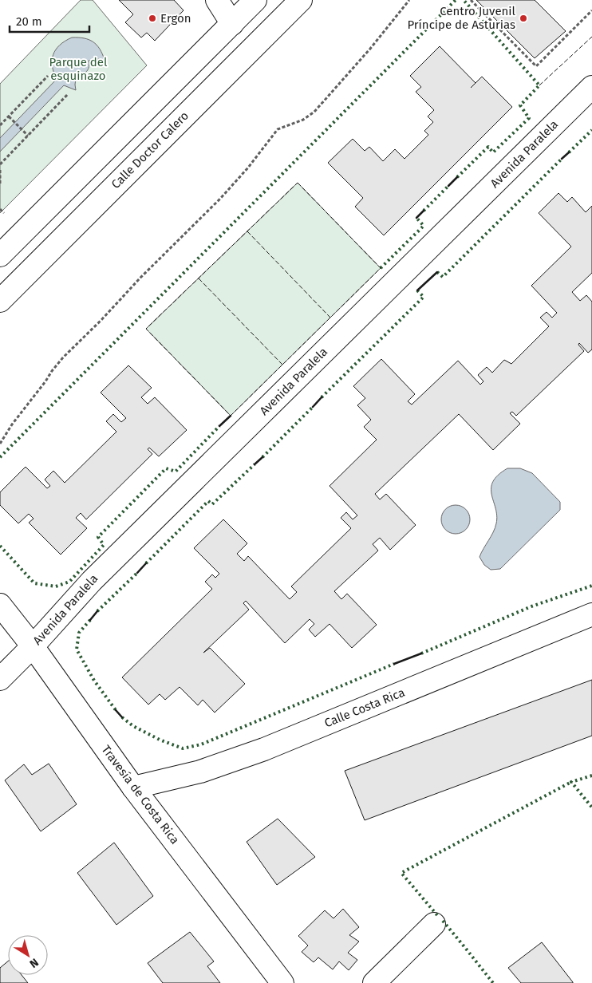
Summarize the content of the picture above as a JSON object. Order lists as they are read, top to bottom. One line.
{"streets":{"street":["Calle Doctor Calero","Avenida Paralela","Calle Costa Rica","Travesía de Costa Rica"]},"crossings":[["Avenida Paralela","Travesía de Costa Rica"],["Calle Costa Rica","Travesía de Costa Rica"]],"parks":["Parque del esquinazo"],"places":["Ergon","Centro Juvenil Príncipe de Asturias"],"scale_bar":"20 m","north":"bottom right"}
